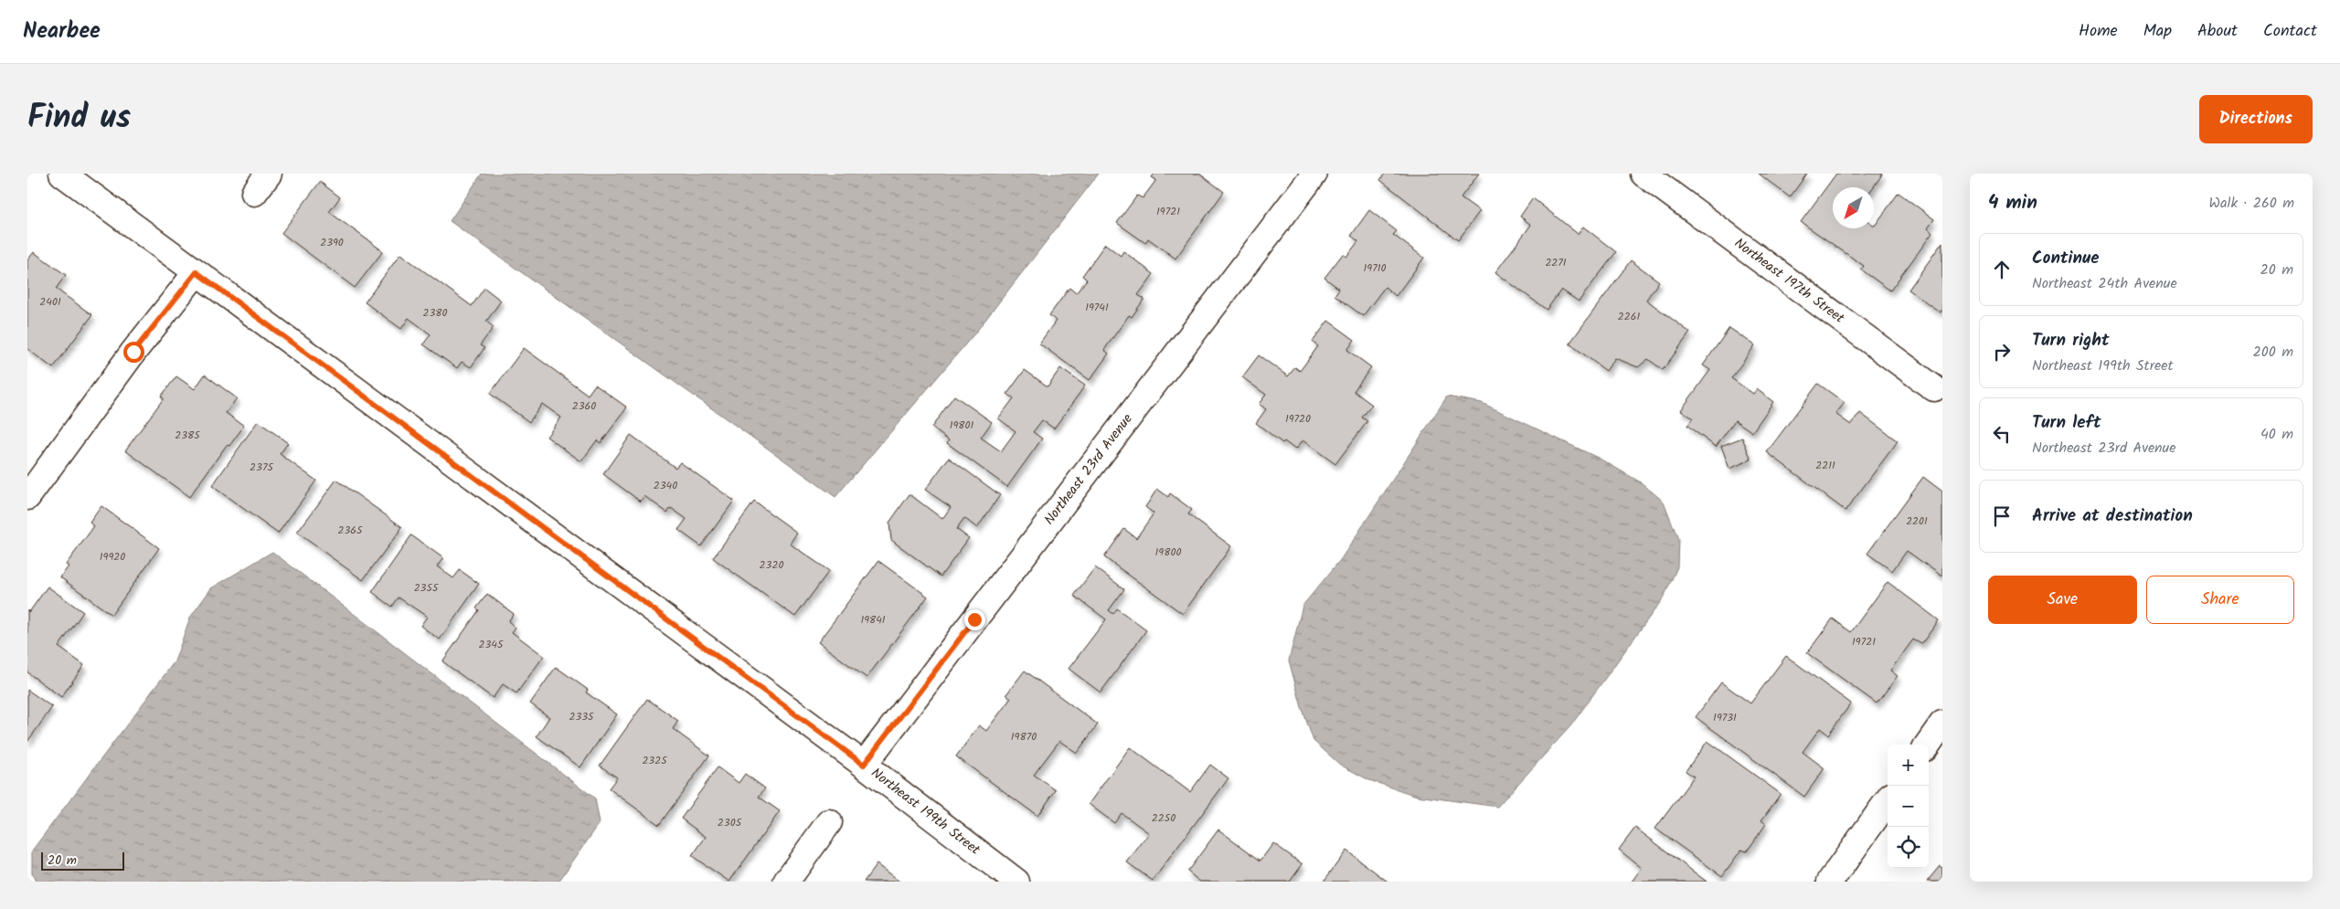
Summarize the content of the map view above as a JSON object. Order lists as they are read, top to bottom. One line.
{"streets":{"street":["Northeast 197th Street","Northeast 23rd Avenue","Northeast 199th Street"]},"crossings":[["Northeast 23rd Avenue","Northeast 199th Street"]],"house_numbers":["19721","2390","2271","19710","2401","19741","2380","2261","2360","19720","19801","2385","2211","2375","2340","2201","2365","19800","19920","2320","2355","19841","19721","2345","2335","19731","19870","2325","2250","2305"],"scale_bar":"20 m","north":"bottom left","page":{"header":"Nearbee","nav":["Home","Map","About","Contact"],"title":"Find us","buttons":["Directions",["Save","Share"]],"heading":["4 min","Walk · 260 m"],"list":[["Continue","Northeast 24th Avenue","20 m"],["Turn right","Northeast 199th Street","200 m"],["Turn left","Northeast 23rd Avenue","40 m"],"Arrive at destination"],"map_buttons":["+","−"],"scale":"20 m"}}
